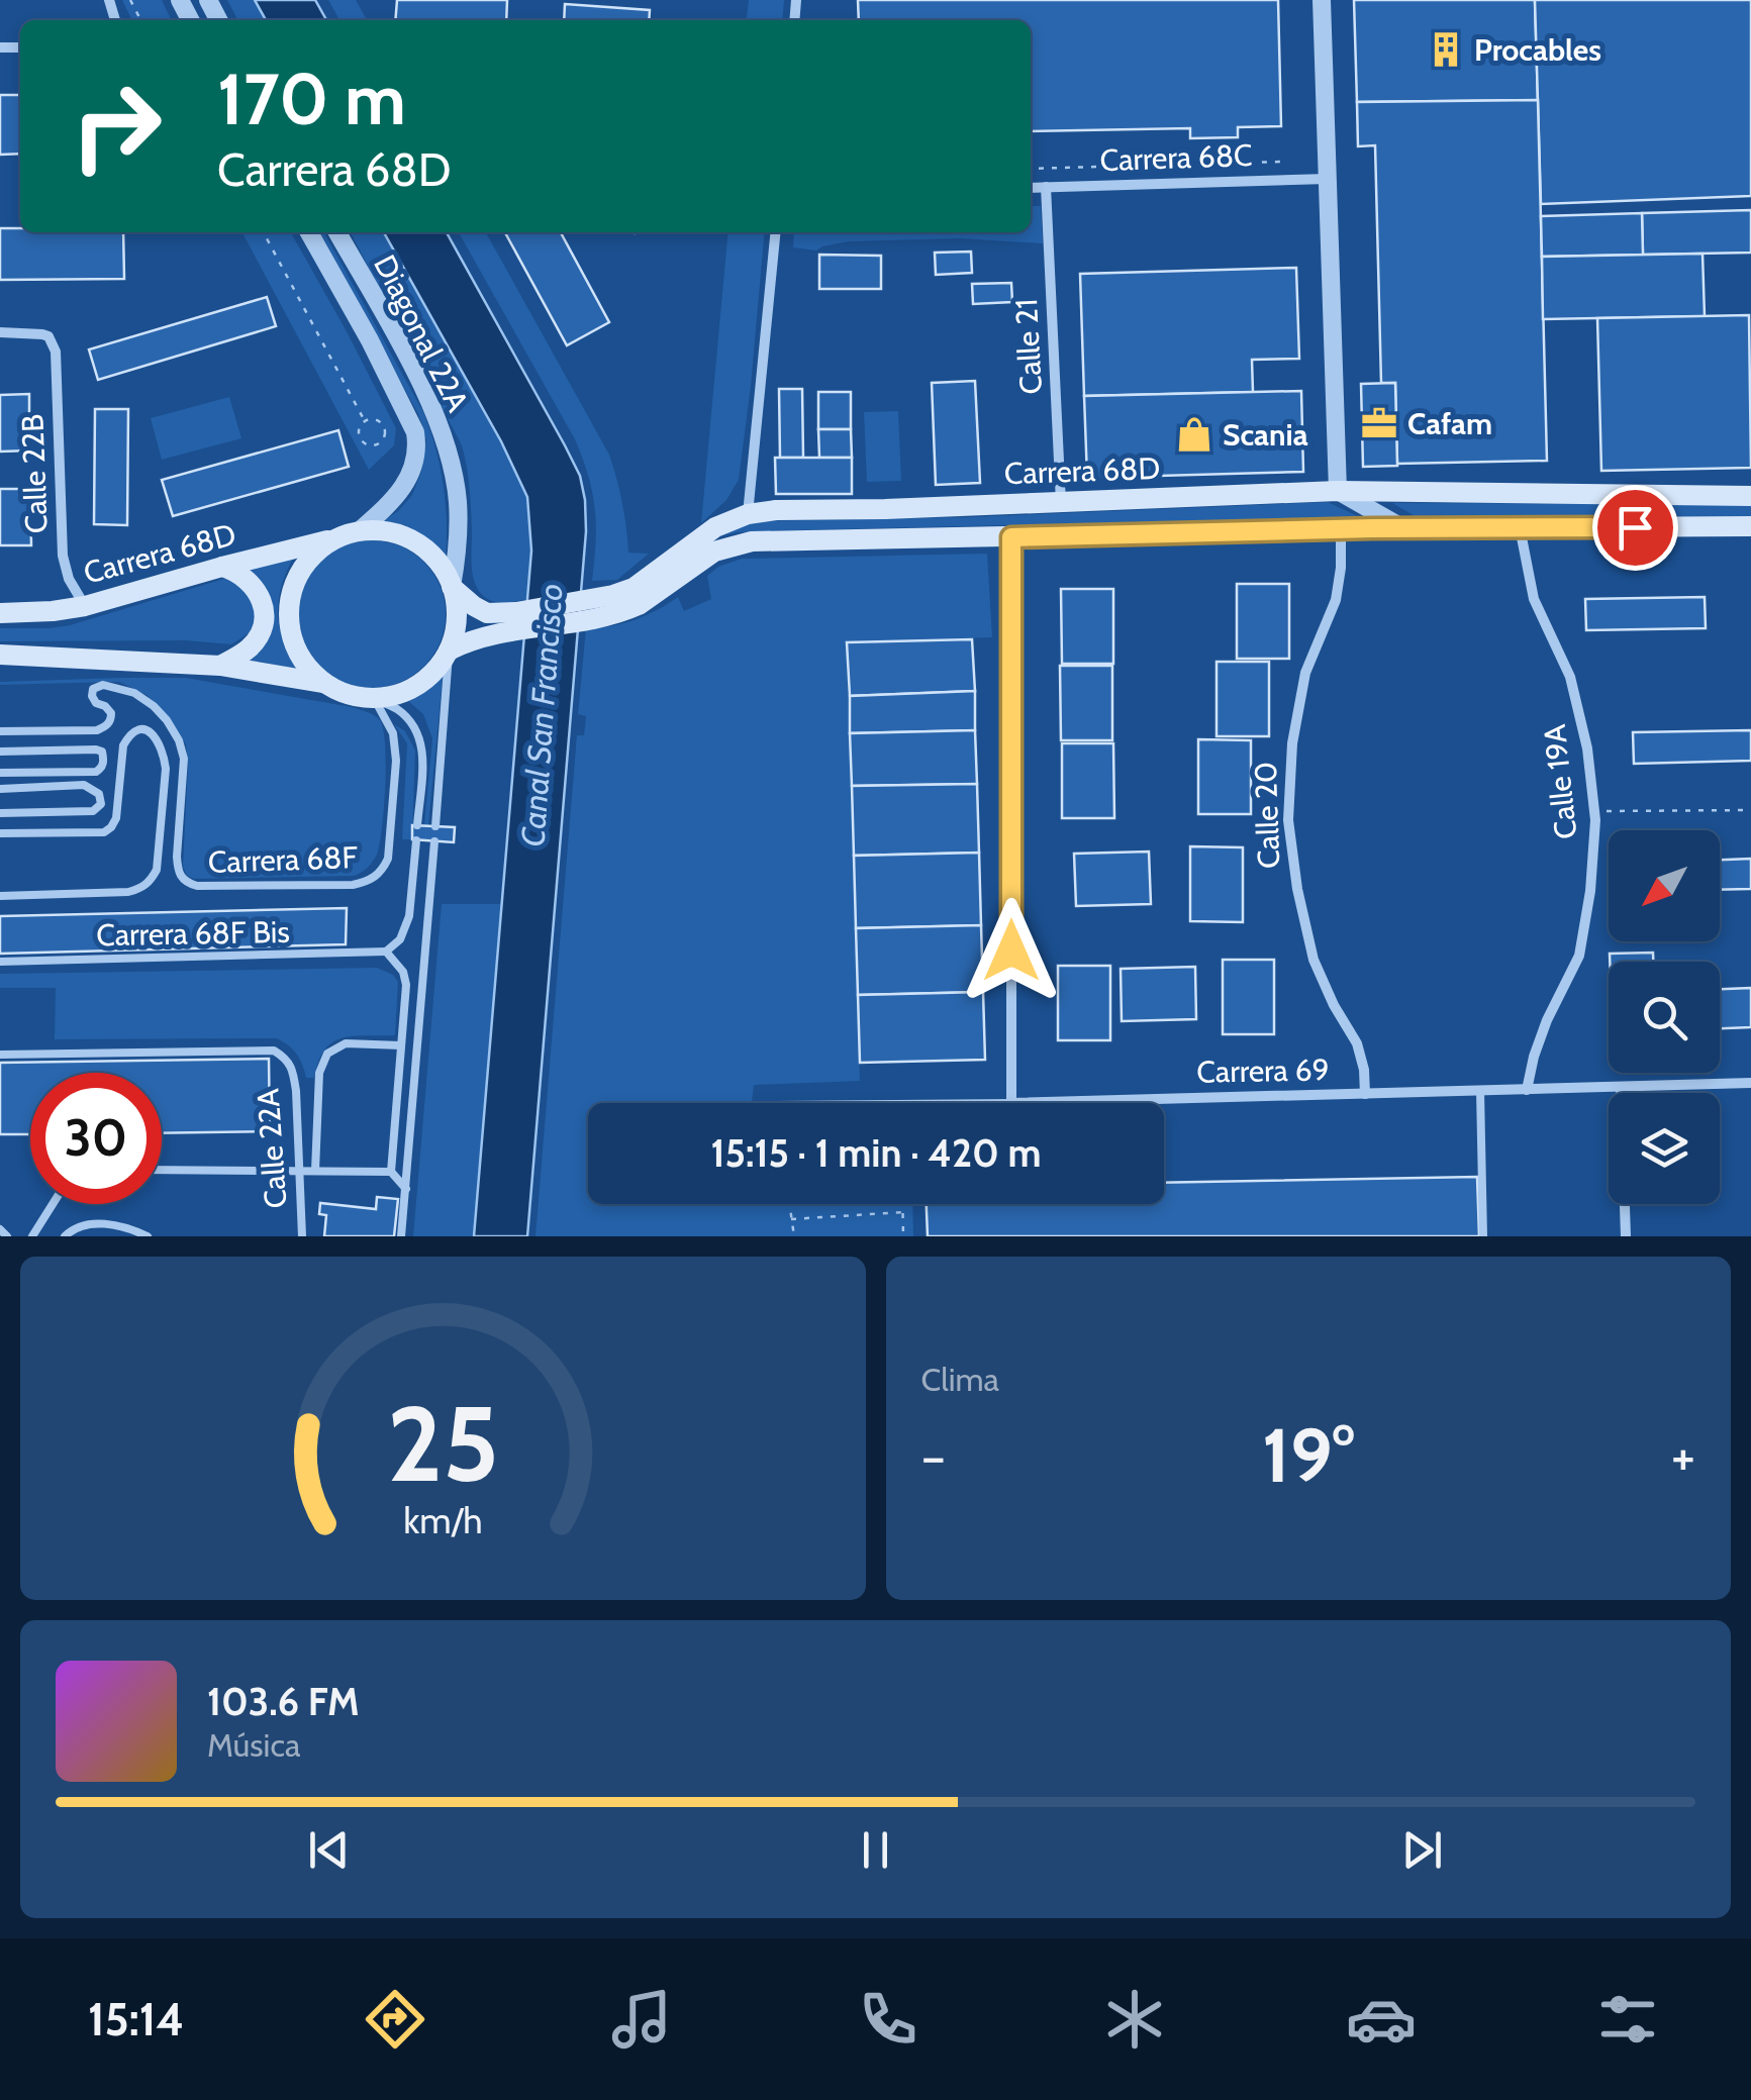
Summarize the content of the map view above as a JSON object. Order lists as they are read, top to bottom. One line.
{"streets":{"main road":["Carrera 68D"],"street":["Carrera 68C","Diagonal 22A","Calle 21","Calle 22B","Calle 19A","Calle 20","Carrera 69"],"lane":["Carrera 68F","Carrera 68F Bis","Calle 22A"]},"crossings":[["Carrera 68C","Calle 21"],["Diagonal 22A","Carrera 68D"],["Diagonal 22A","Carrera 68F"],["Calle 21","Carrera 68D"],["Carrera 68D","Calle 22B"],["Carrera 68D","Calle 19A"],["Carrera 68D","Calle 20"],["Carrera 68D","Carrera 68F"],["Calle 19A","Carrera 69"],["Calle 20","Carrera 69"]],"water":["Canal San Francisco"],"places":{"building":["Procables"],"office":["Cafam"],"shop":["Scania"]},"north":"bottom left","page":{"turn":["170 m","Carrera 68D"],"limit":"30","trip":"15:15 · 1 min · 420 m","tile":"Clima","heat":["−","19°","+"],"song":["103.6 FM","Música"],"tabs":"15:14","gauge":["25","km/h"]}}
